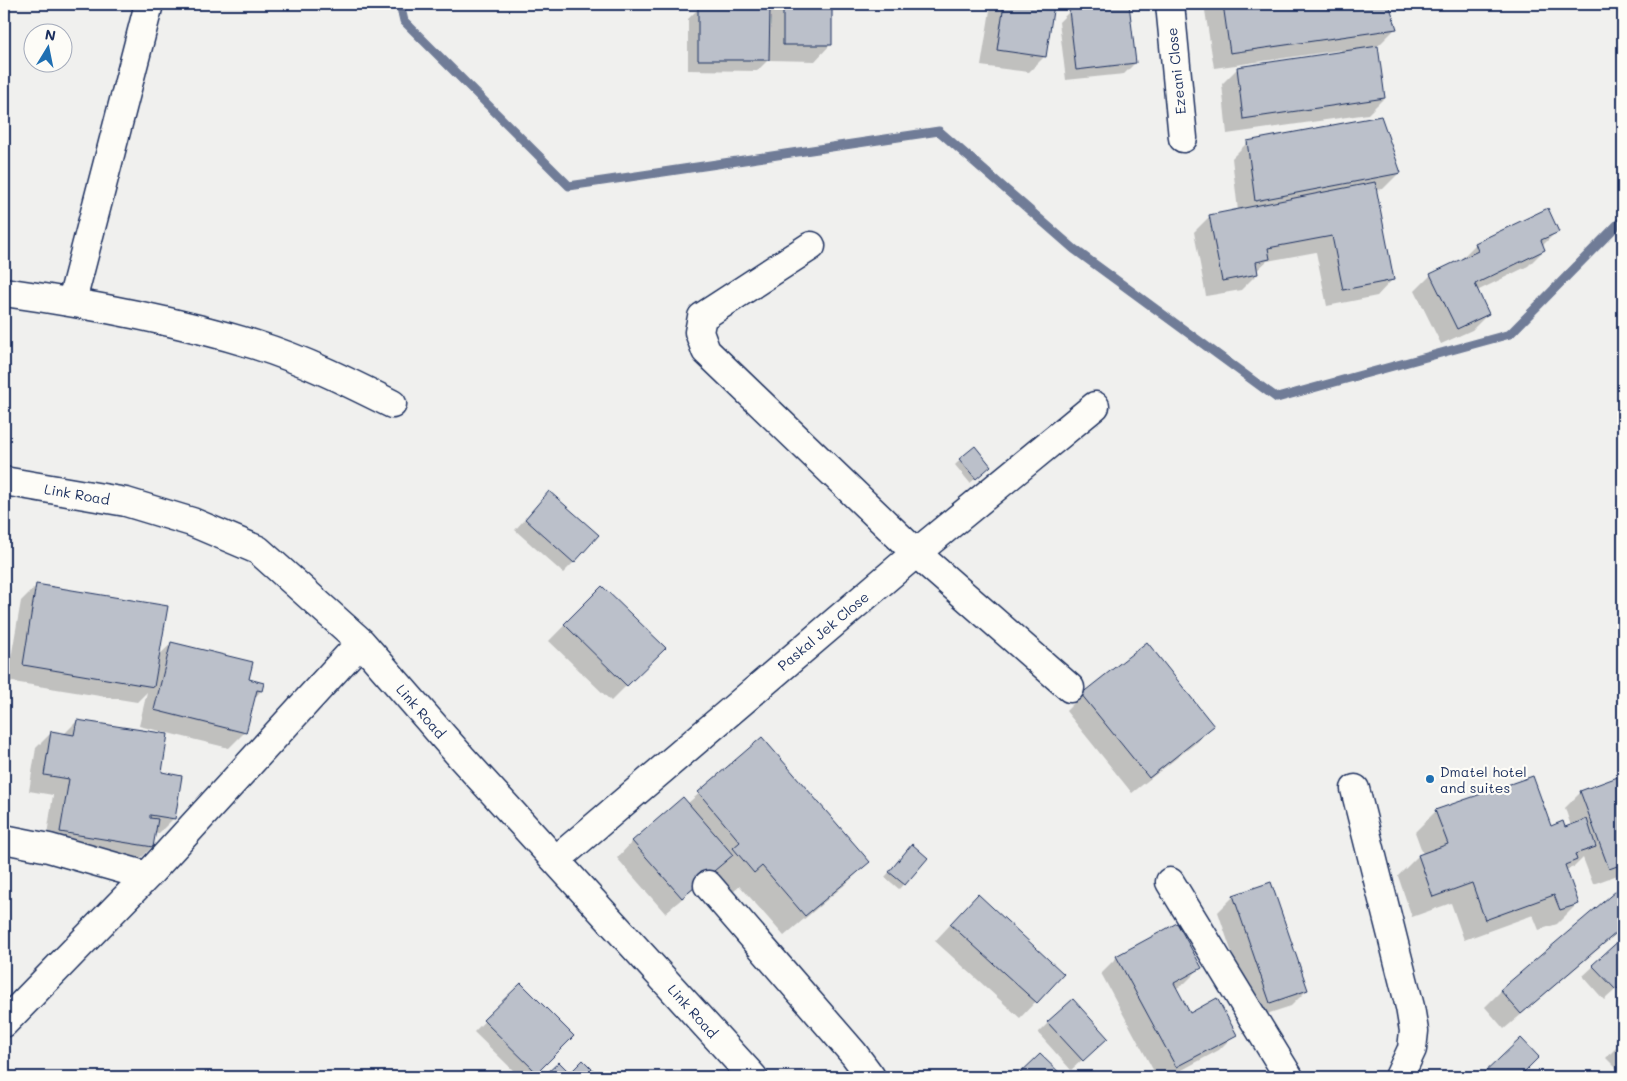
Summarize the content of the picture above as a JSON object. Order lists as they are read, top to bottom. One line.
{"streets":{"street":["Ezeani Close","Link Road","Paskal Jek Close"]},"crossings":[["Link Road","Paskal Jek Close"]],"places":["Dmatel hotel and suites"],"north":"top"}
